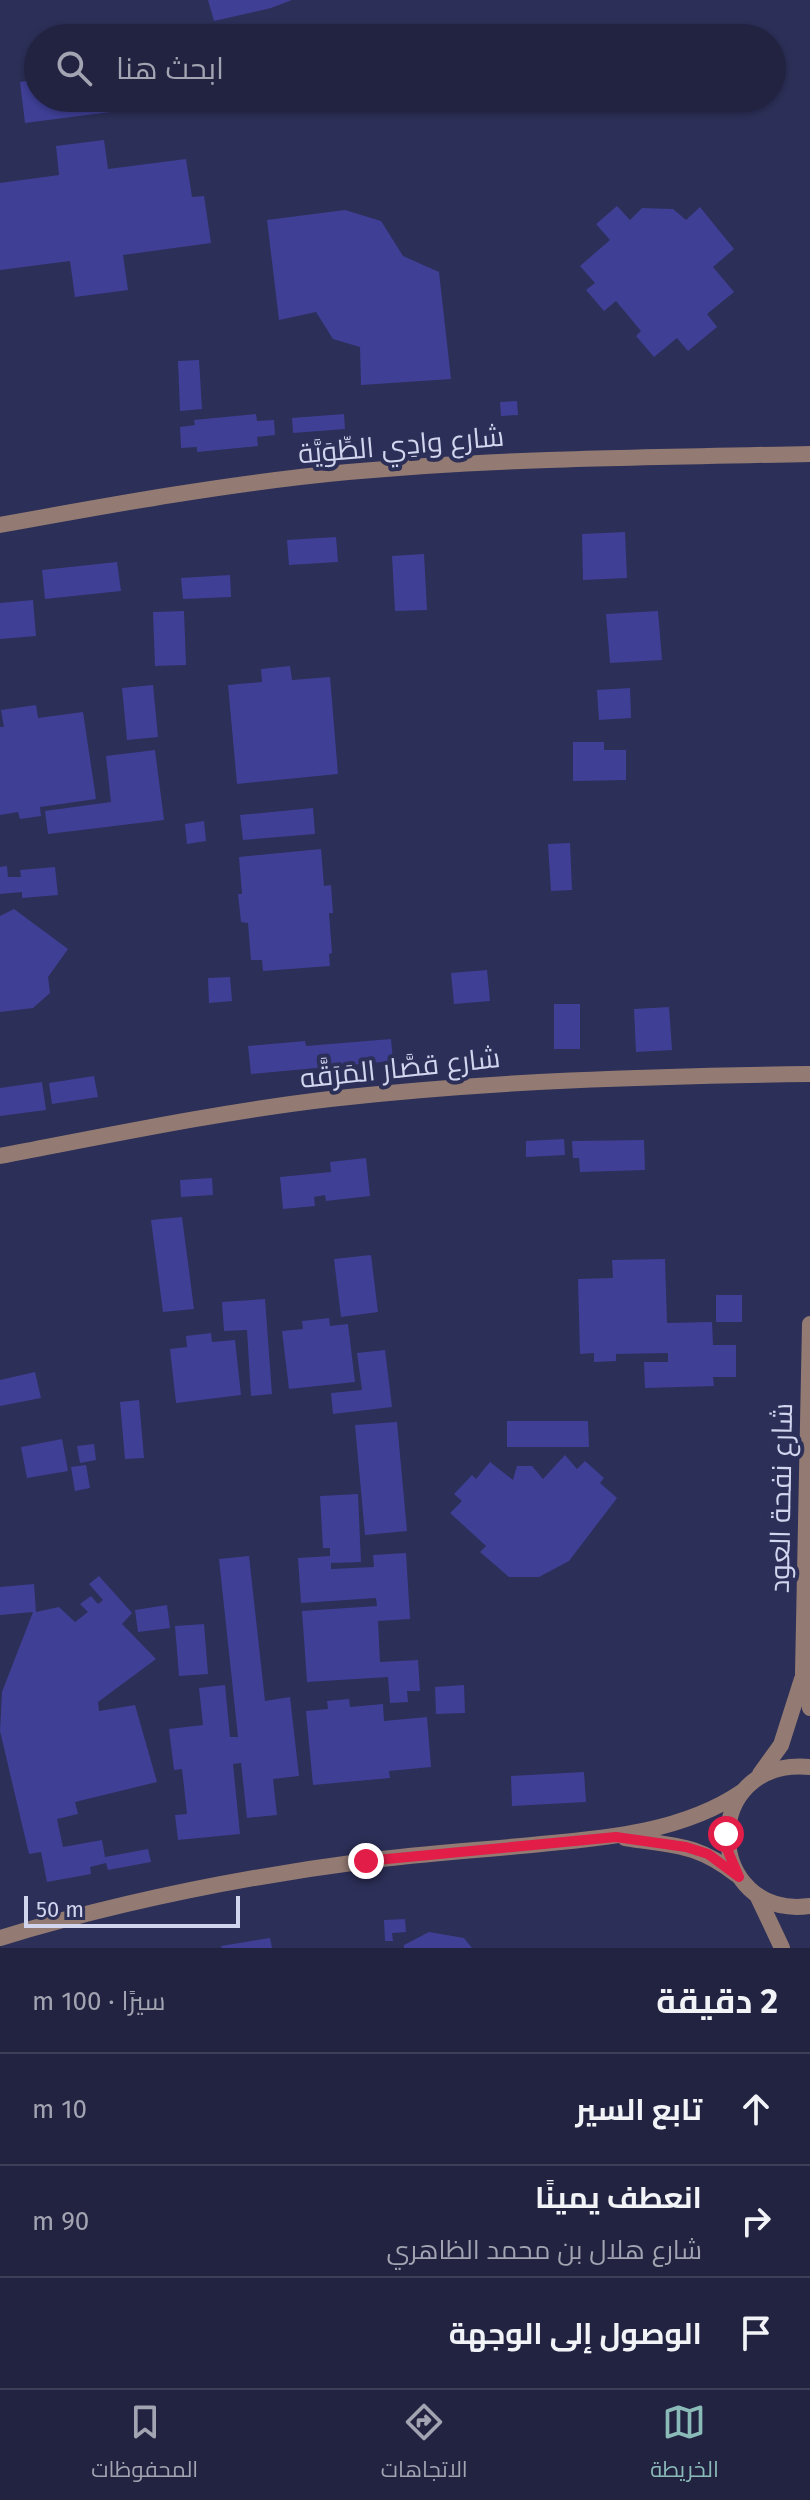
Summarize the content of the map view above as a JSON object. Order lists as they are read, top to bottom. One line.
{"streets":{"street":["شارع وادِي الطِّوَيَّة","شارع قصَّار المَرَقَّه","شارع نفحة العود"]},"scale_bar":"50 m","page":{"search":"ابحث هنا","scale":"50 m","heading":["2 دقيقة","سيرًا · 100 m"],"list":[["تابع السير","10 m"],["انعطف يمينًا","شارع هلال بن محمد الظاهري","90 m"],"الوصول إلى الوجهة"],"nav":["الخريطة","الاتجاهات","المحفوظات"]}}
